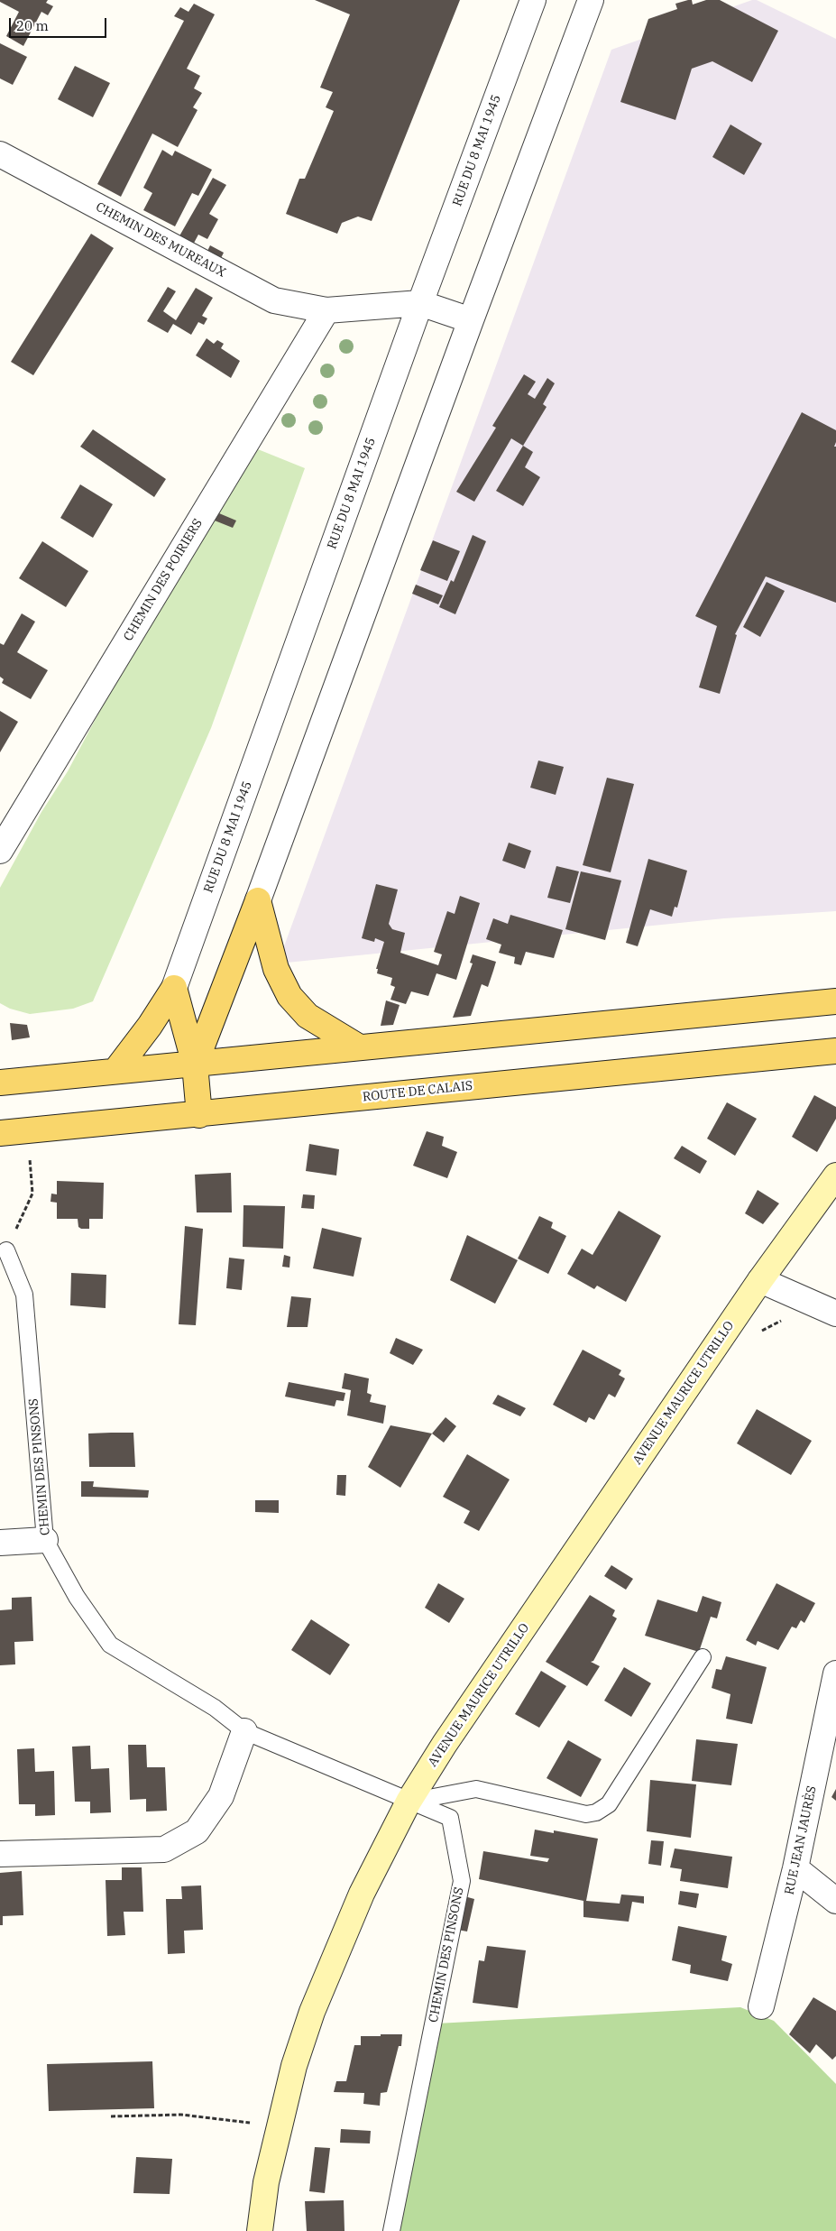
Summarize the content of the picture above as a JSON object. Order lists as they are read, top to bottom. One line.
{"streets":{"main road":["ROUTE DE CALAIS","AVENUE MAURICE UTRILLO"],"street":["RUE DU 8 MAI 1945","CHEMIN DES MUREAUX","CHEMIN DES POIRIERS","RUE JEAN JAURÈS"],"lane":["CHEMIN DES PINSONS"]},"crossings":[["RUE DU 8 MAI 1945","CHEMIN DES MUREAUX"],["CHEMIN DES MUREAUX","CHEMIN DES POIRIERS"],["AVENUE MAURICE UTRILLO","CHEMIN DES PINSONS"]],"scale_bar":"20 m"}
